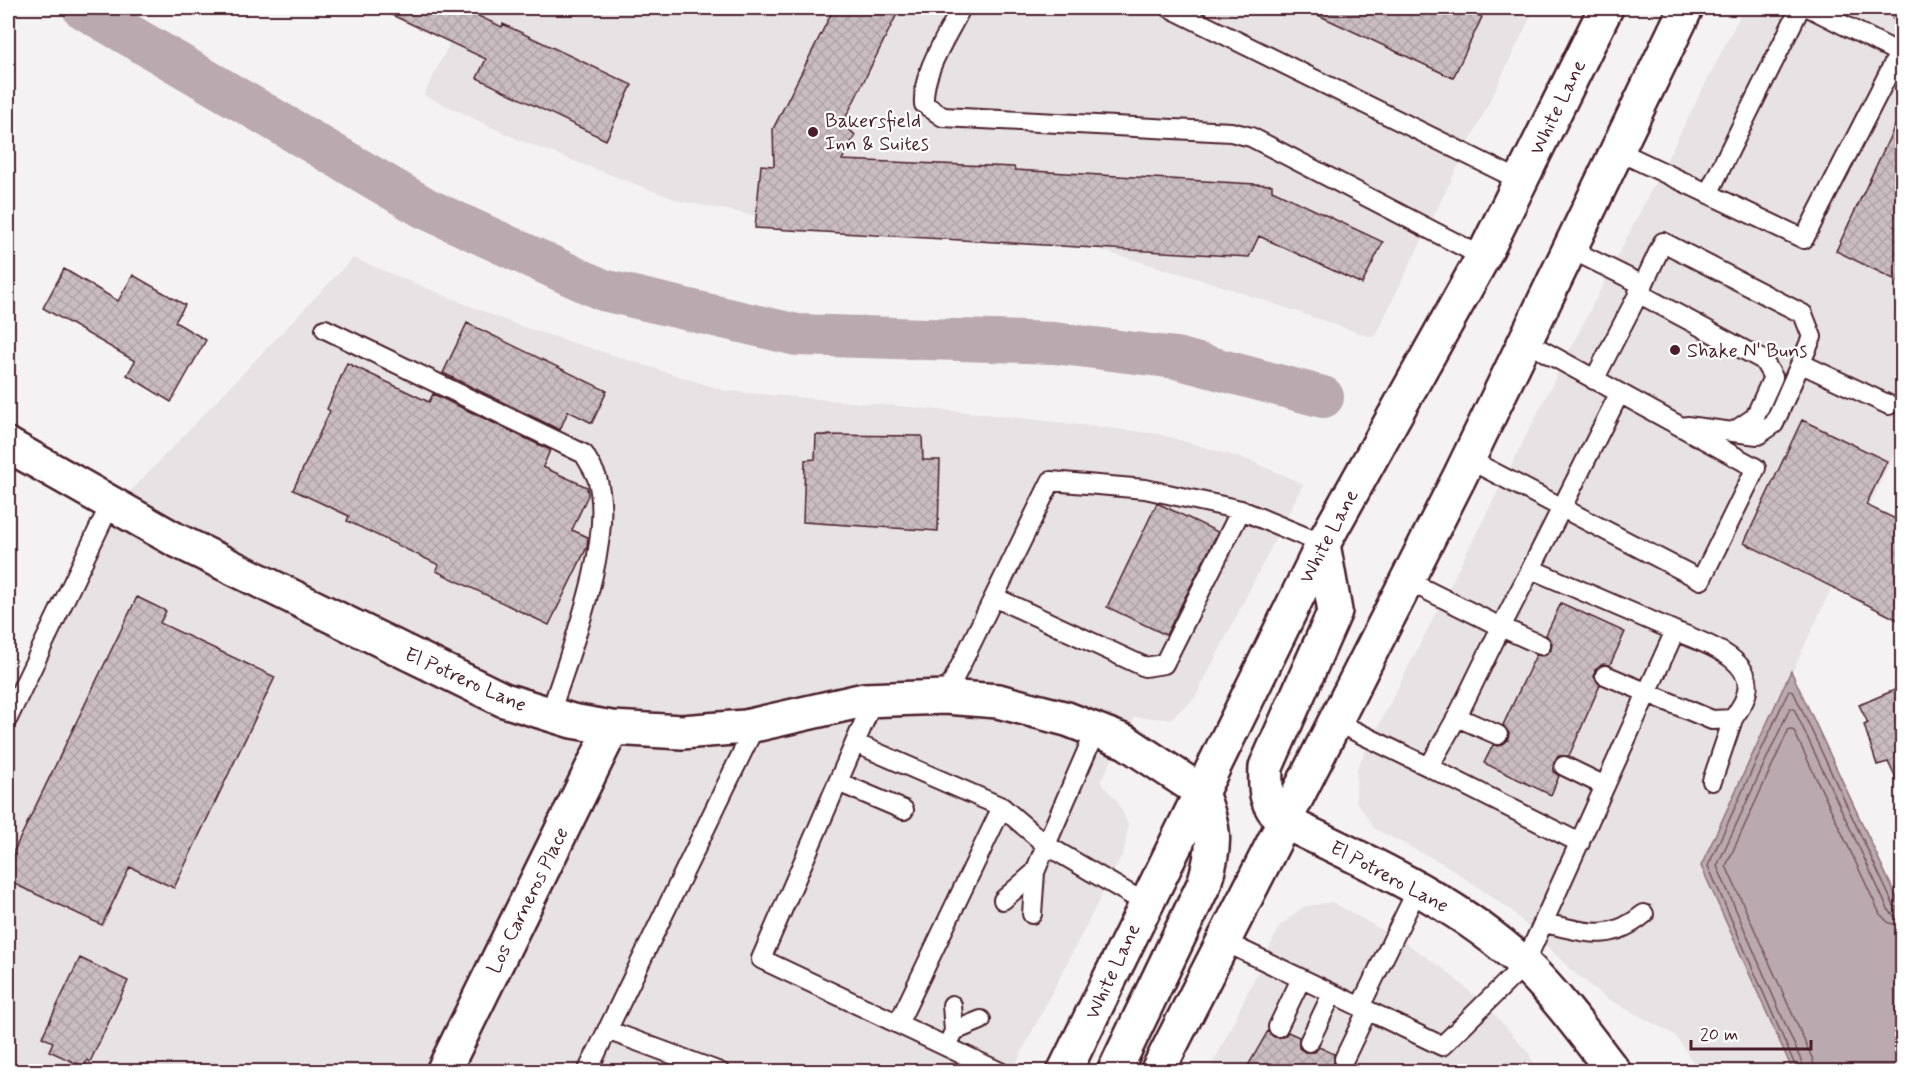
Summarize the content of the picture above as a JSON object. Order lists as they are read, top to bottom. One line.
{"streets":{"main road":["White Lane","El Potrero Lane","Los Carneros Place"]},"crossings":[["White Lane","El Potrero Lane"],["El Potrero Lane","Los Carneros Place"]],"places":["Bakersfield Inn & Suites","Shake N' Buns"],"scale_bar":"20 m"}
